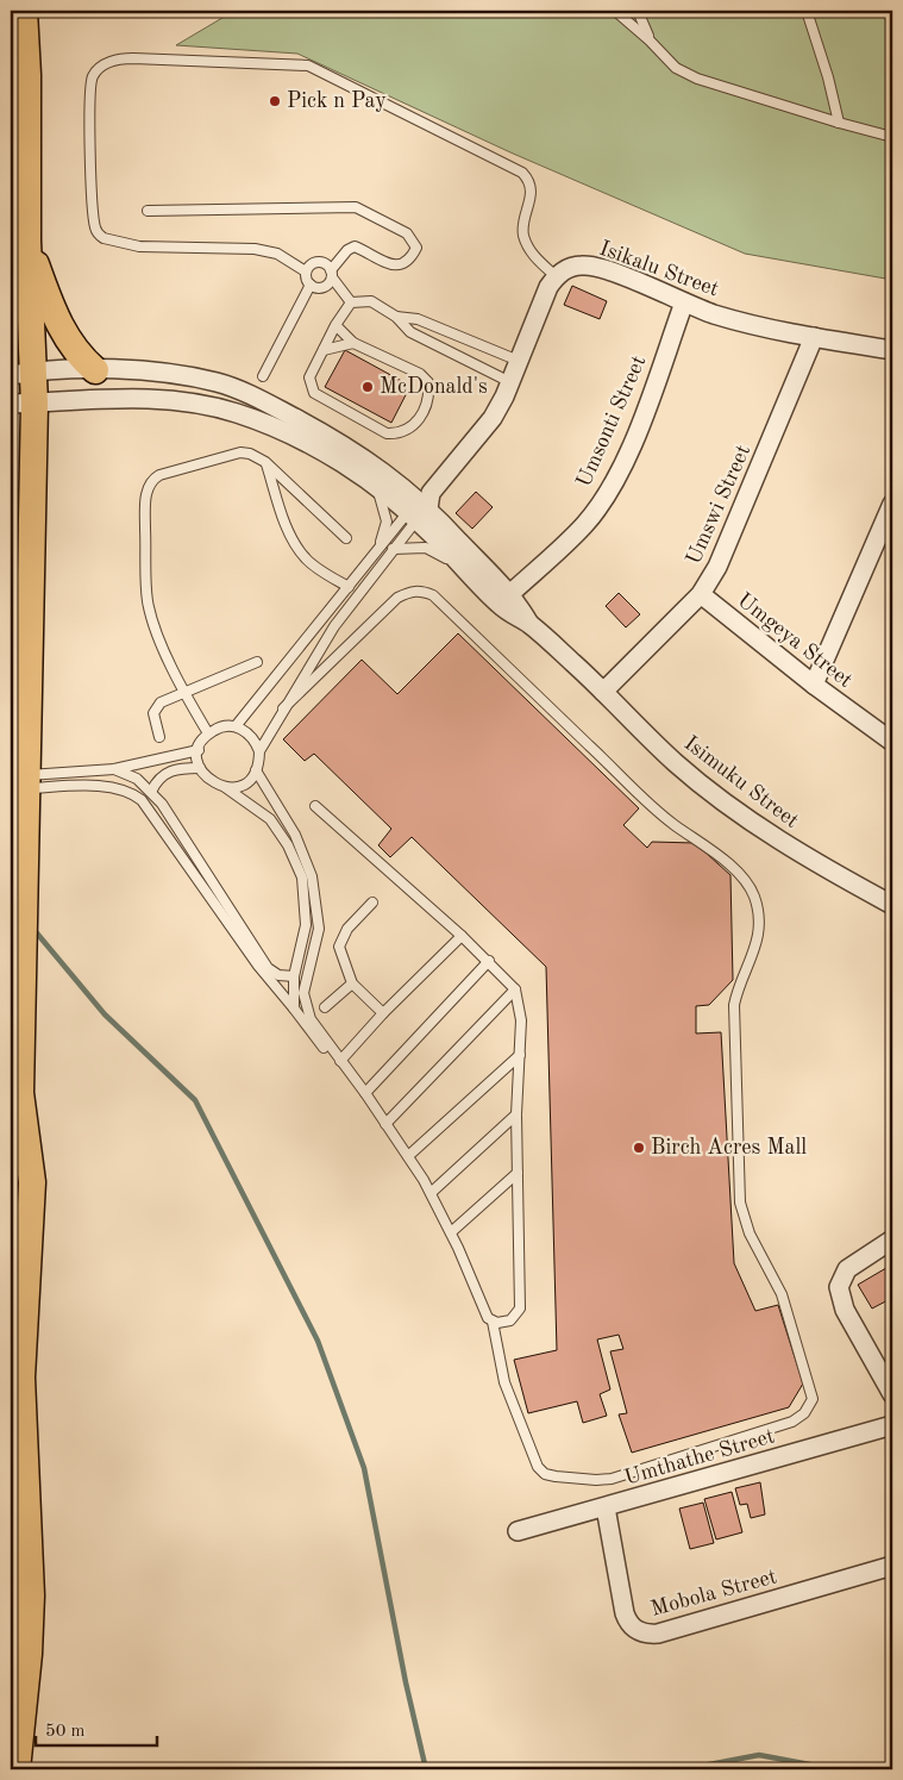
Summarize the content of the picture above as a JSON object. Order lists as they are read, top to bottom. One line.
{"streets":{"street":["Isikalu Street","Umsonti Street","Umswi Street","Umgeya Street","Isimuku Street","Umthathe Street","Mobola Street"]},"crossings":[["Isikalu Street","Umsonti Street"],["Isikalu Street","Umswi Street"],["Umsonti Street","Isimuku Street"],["Umswi Street","Umgeya Street"],["Umswi Street","Isimuku Street"],["Umthathe Street","Mobola Street"]],"places":["Pick n Pay","McDonald's","Birch Acres Mall"],"scale_bar":"50 m"}
